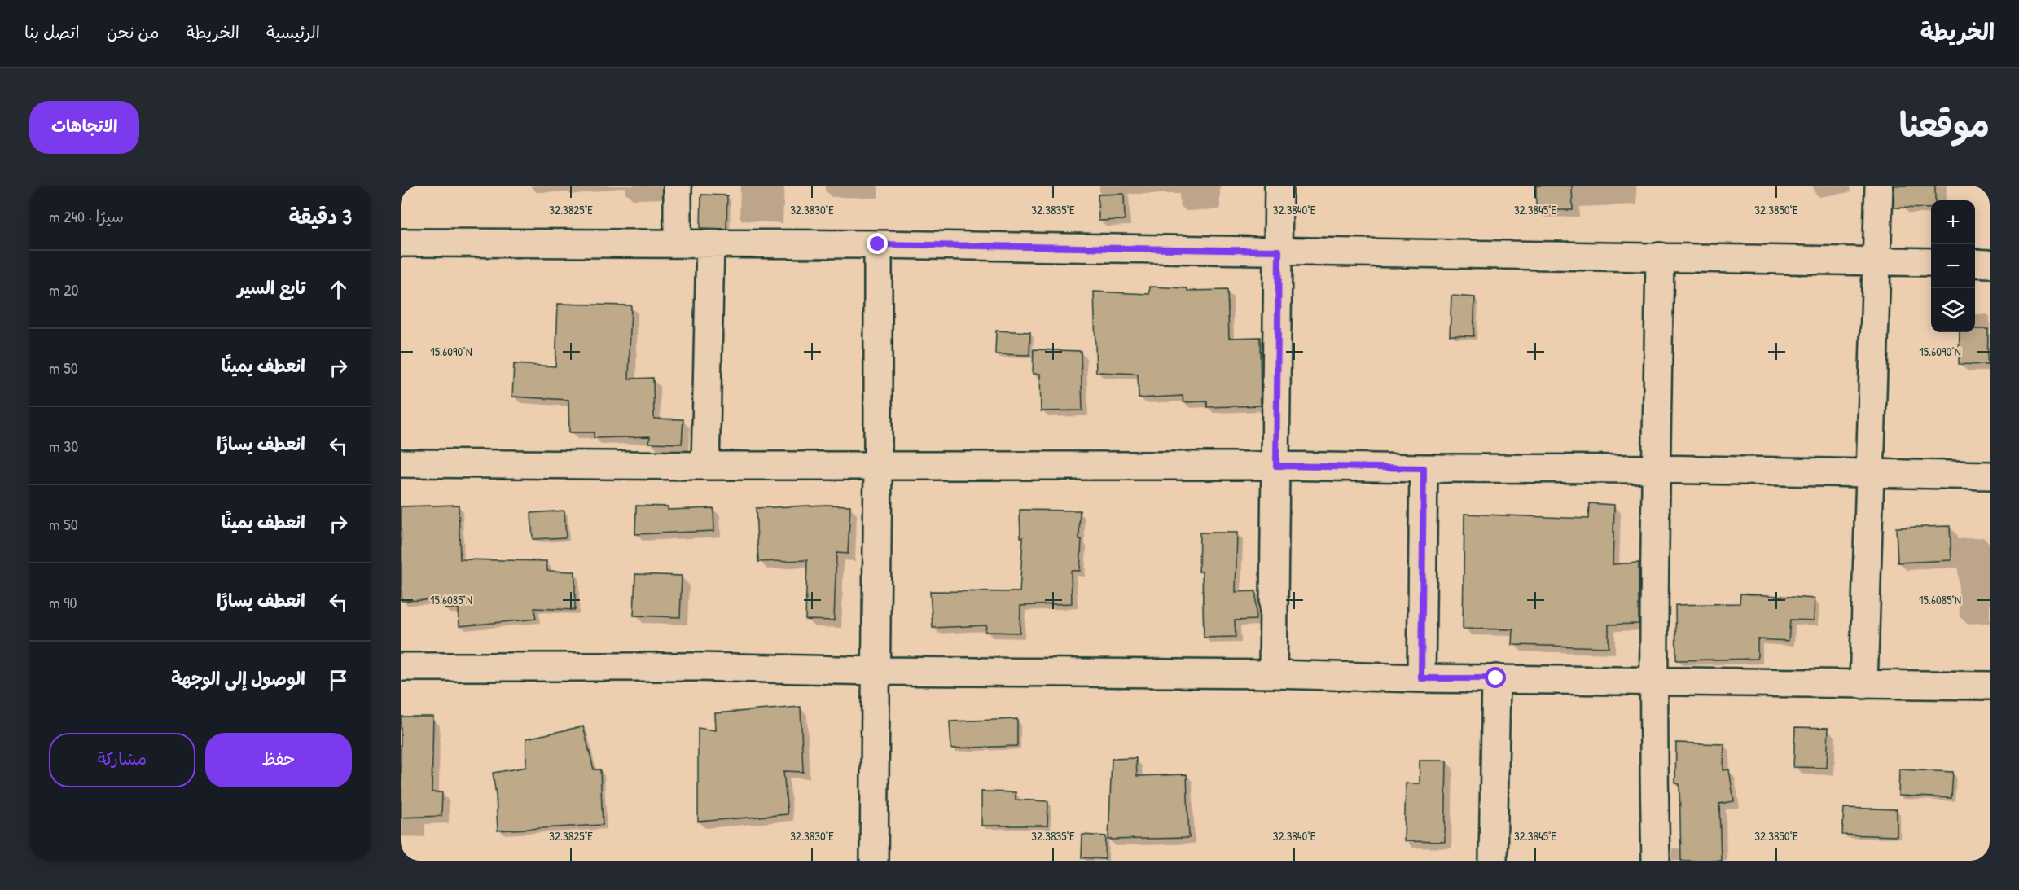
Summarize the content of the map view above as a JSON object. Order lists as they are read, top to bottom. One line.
{"page":{"header":"الخريطة","nav":["الرئيسية","الخريطة","من نحن","اتصل بنا"],"title":"موقعنا","buttons":["الاتجاهات",["حفظ","مشاركة"]],"heading":["3 دقيقة","سيرًا · 240 m"],"map_buttons":["+","−"],"list":[["تابع السير","20 m"],["انعطف يمينًا","50 m"],["انعطف يسارًا","30 m"],["انعطف يمينًا","50 m"],["انعطف يسارًا","90 m"],"الوصول إلى الوجهة"]},"coordinates":["32.3825°E","32.3830°E","32.3835°E","32.3840°E","32.3845°E","32.3850°E","15.6090°N","15.6085°N"]}
